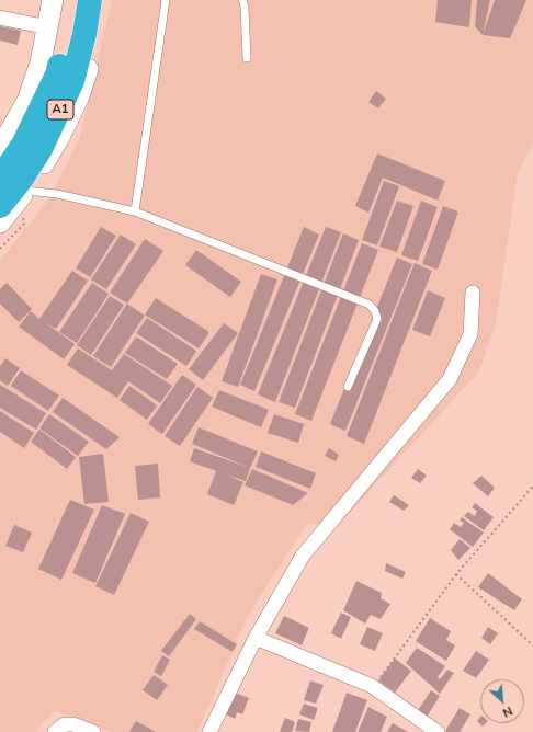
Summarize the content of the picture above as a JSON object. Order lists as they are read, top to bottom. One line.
{"streets":{"highway":["A1"]},"north":"bottom right"}
